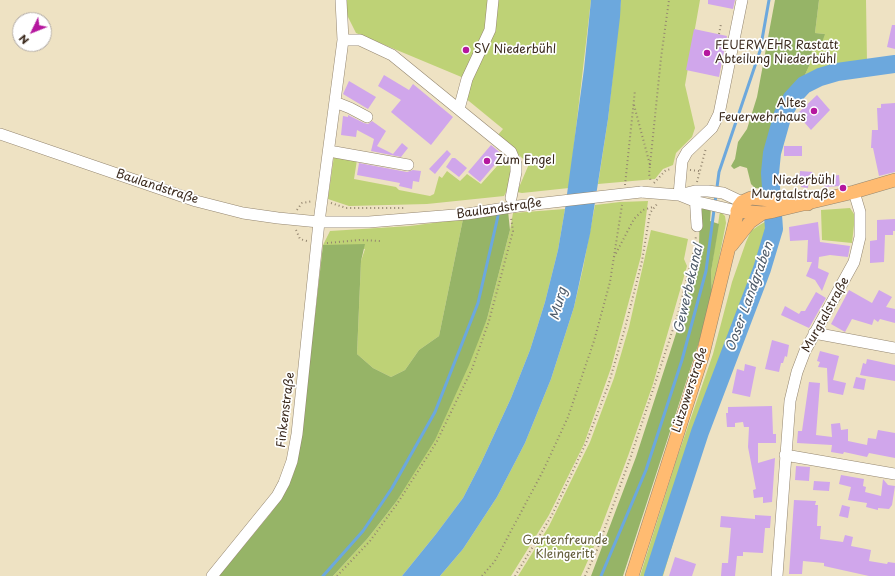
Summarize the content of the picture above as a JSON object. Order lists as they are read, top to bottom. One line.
{"streets":{"main road":["Baulandstraße","Lützowerstraße"],"street":["Murgtalstraße","Finkenstraße"]},"crossings":[["Baulandstraße","Murgtalstraße"],["Baulandstraße","Lützowerstraße"],["Baulandstraße","Finkenstraße"]],"water":["Gewerbekanal","Ooser Landgraben","Murg"],"parks":["Gartenfreunde Kleingeritt"],"places":["SV Niederbühl","FEUERWEHR Rastatt Abteilung Niederbühl","Altes Feuerwehrhaus","Zum Engel","Niederbühl Murgtalstraße"],"north":"bottom left"}
